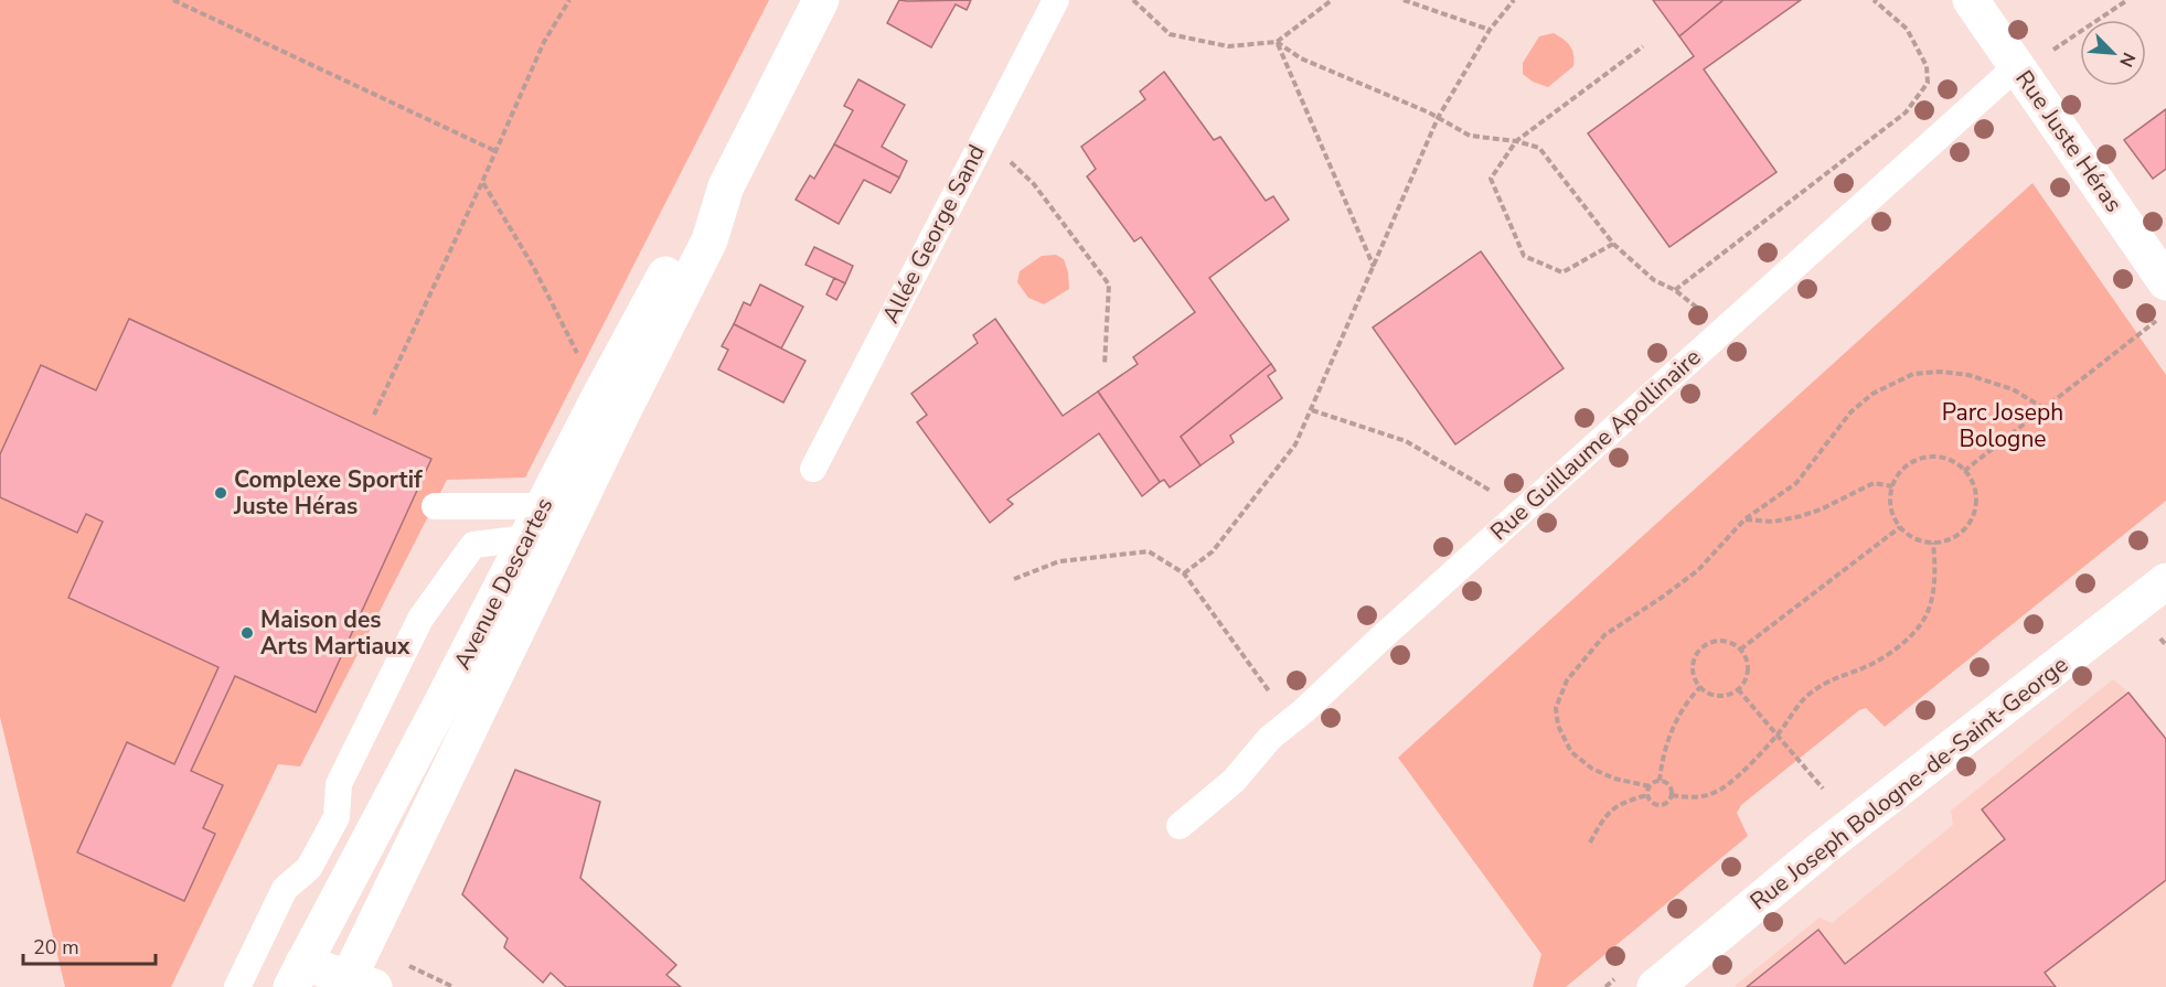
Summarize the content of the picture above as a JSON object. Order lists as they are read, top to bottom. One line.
{"streets":{"main road":["Rue Juste Héras","Avenue Descartes","Rue Joseph Bologne-de-Saint-George"],"lane":["Allée George Sand","Rue Guillaume Apollinaire"]},"crossings":[["Rue Juste Héras","Rue Guillaume Apollinaire"]],"parks":["Parc Joseph Bologne"],"places":["Complexe Sportif Juste Héras","Maison des Arts Martiaux"],"scale_bar":"20 m","north":"bottom right"}
